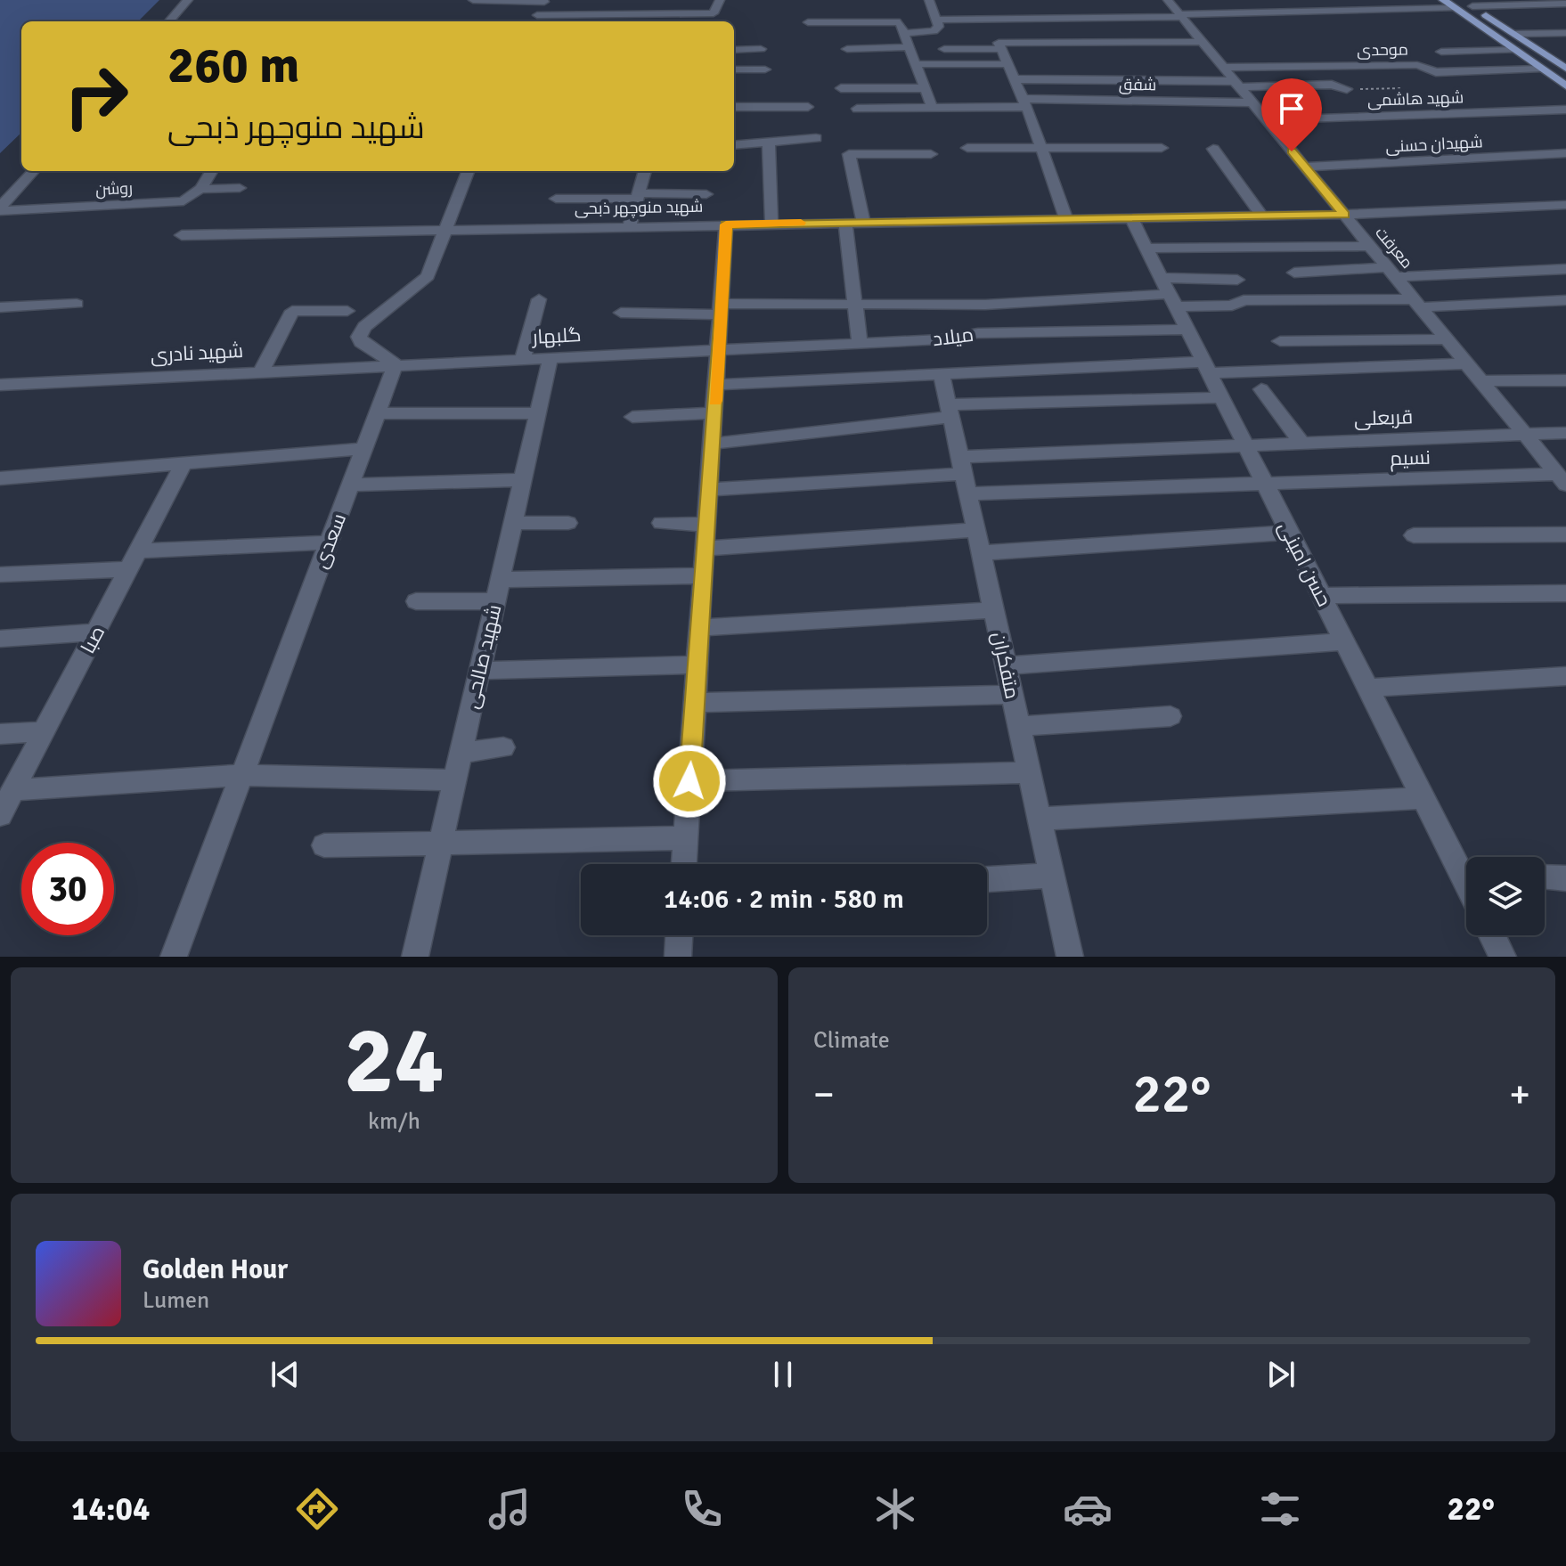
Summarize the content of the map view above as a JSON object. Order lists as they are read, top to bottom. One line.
{"streets":{"street":["موحدی","شفق","شهید هاشمی","شهیدان حسنی","روشن","شهید منوچهر ذبحی","معرفت","گلبهار","میلاد","شهید نادری","قربعلی","نسیم","سعدی","حسن امینی","صبا","شهید صالحی","متفکران"]},"crossings":[["موحدی","معرفت"],["شفق","معرفت"],["شهید هاشمی","معرفت"],["شهیدان حسنی","معرفت"],["شهید منوچهر ذبحی","معرفت"],["شهید منوچهر ذبحی","حسن امینی"],["معرفت","قربعلی"],["معرفت","نسیم"],["گلبهار","میلاد"],["گلبهار","شهید نادری"],["گلبهار","سعدی"],["گلبهار","شهید صالحی"],["میلاد","حسن امینی"],["شهید نادری","سعدی"],["قربعلی","نسیم"],["قربعلی","حسن امینی"],["قربعلی","متفکران"],["نسیم","حسن امینی"],["نسیم","متفکران"]],"page":{"turn":["260 m","شهید منوچهر ذبحی"],"limit":"30","trip":"14:06 · 2 min · 580 m","tile":[["24","km/h"],"Climate"],"heat":["−","22°","+"],"song":["Golden Hour","Lumen"],"tabs":["14:04","22°"]}}
